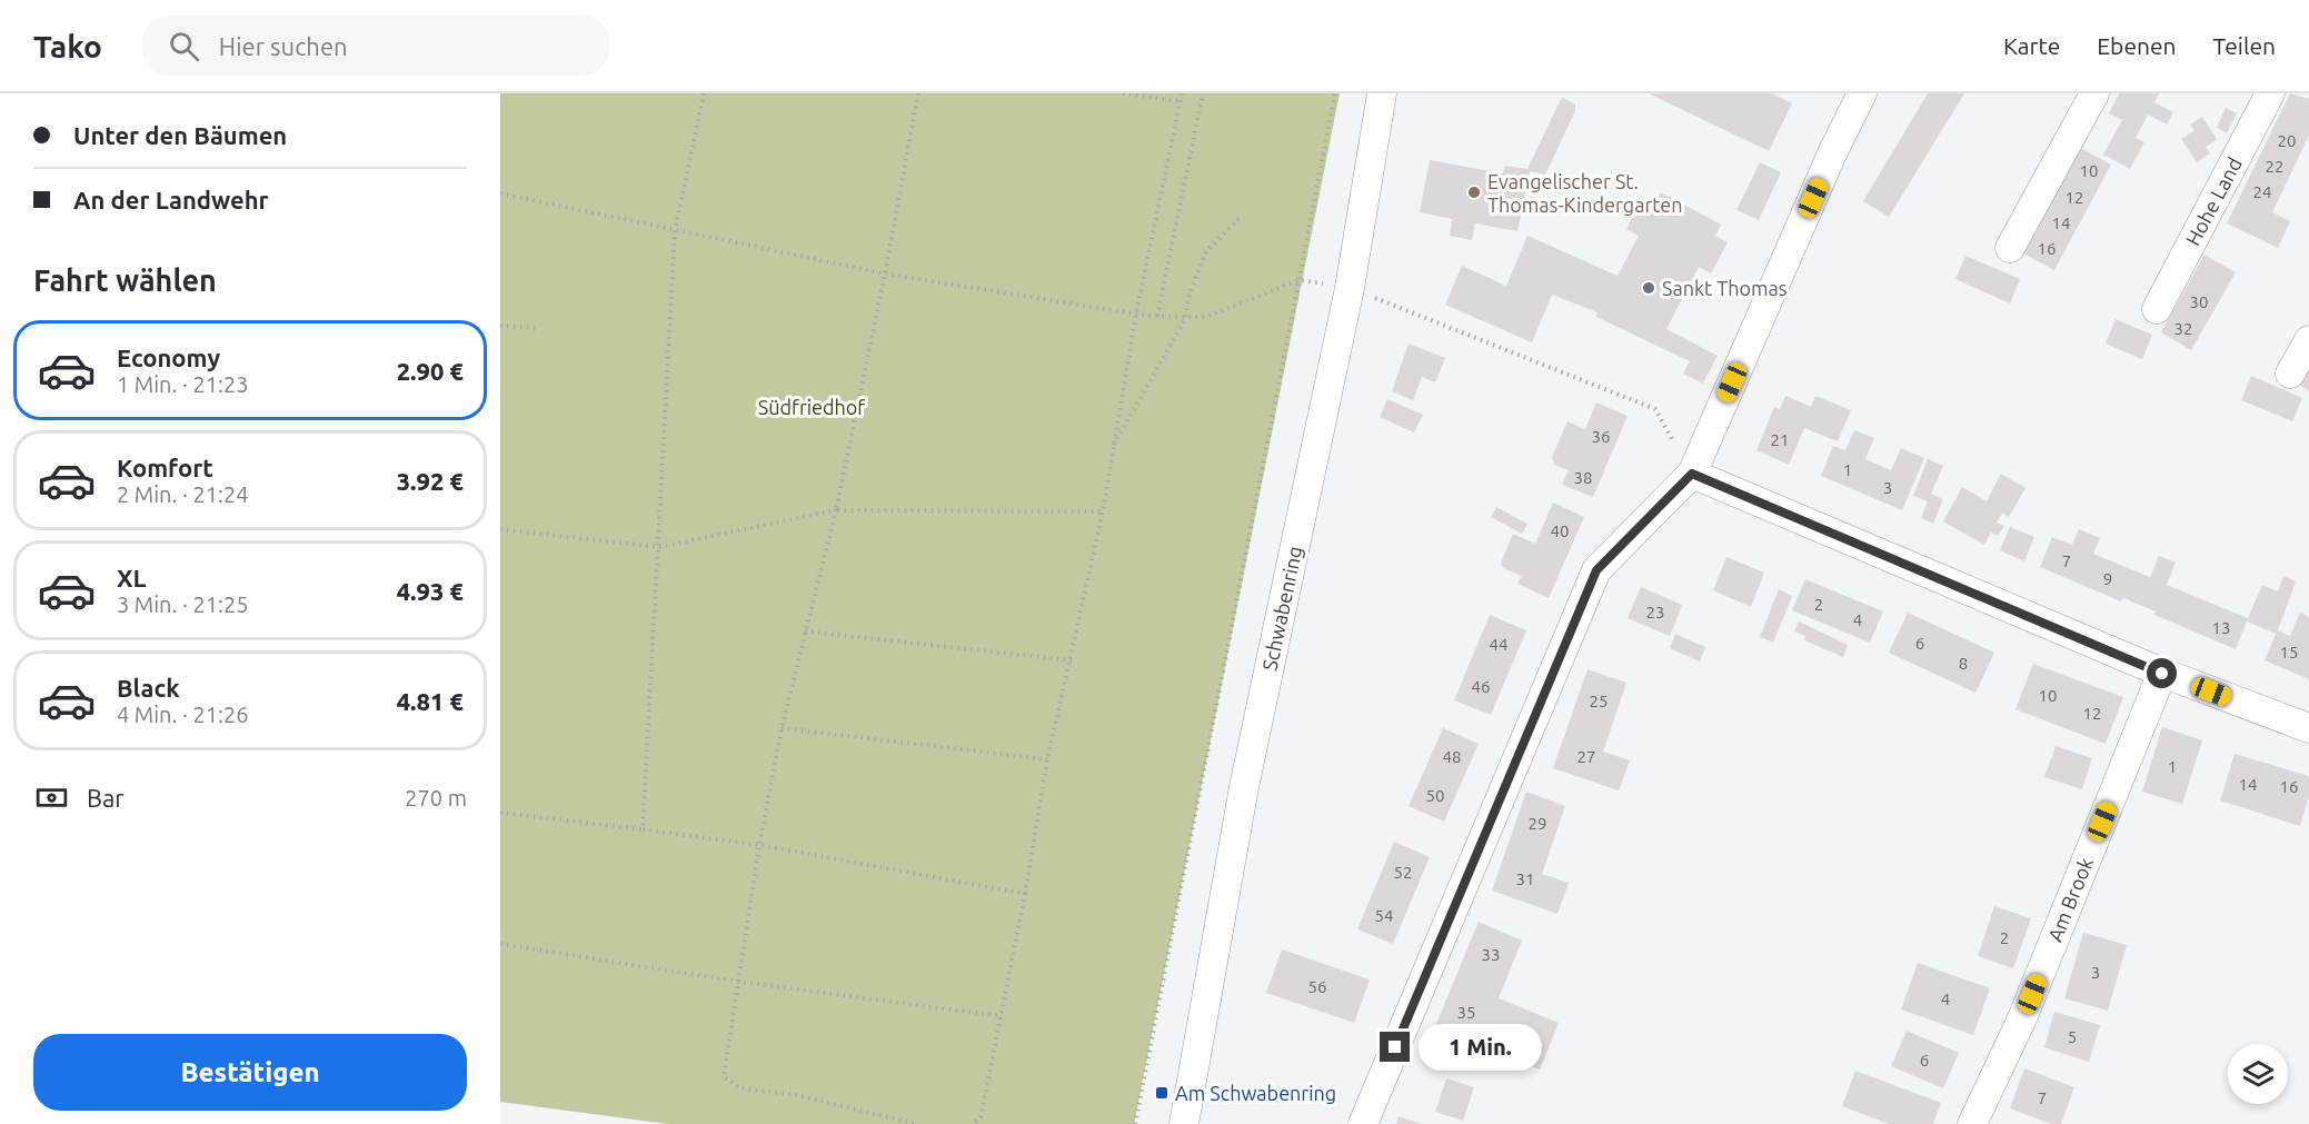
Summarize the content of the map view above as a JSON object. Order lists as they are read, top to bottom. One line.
{"streets":{"street":["Hohe Land","Schwabenring","Am Brook"]},"parks":["Südfriedhof"],"places":{"other":["Evangelischer St. Thomas-Kindergarten","Sankt Thomas"],"transit":["Am Schwabenring"]},"house_numbers":["20","22","10","24","12","14","16","30","32","36","21","1","38","3","40","7","9","2","23","4","13","6","44","15","8","46","10","25","12","48","27","1","14","16","50","29","52","31","54","2","33","3","56","4","35","5","6","7"],"page":{"header":"Tako","search":"Hier suchen","nav":["Karte","Ebenen","Teilen"],"banner":["Unter den Bäumen","An der Landwehr"],"heading":"Fahrt wählen","list":[{"name":"Economy","note":"1 Min. · 21:23","value":"2.90 €"},{"name":"Komfort","note":"2 Min. · 21:24","value":"3.92 €"},{"name":"XL","note":"3 Min. · 21:25","value":"4.93 €"},{"name":"Black","note":"4 Min. · 21:26","value":"4.81 €"}],"pay":["Bar","270 m"],"buttons":"Bestätigen","bubble":"1 Min."}}
